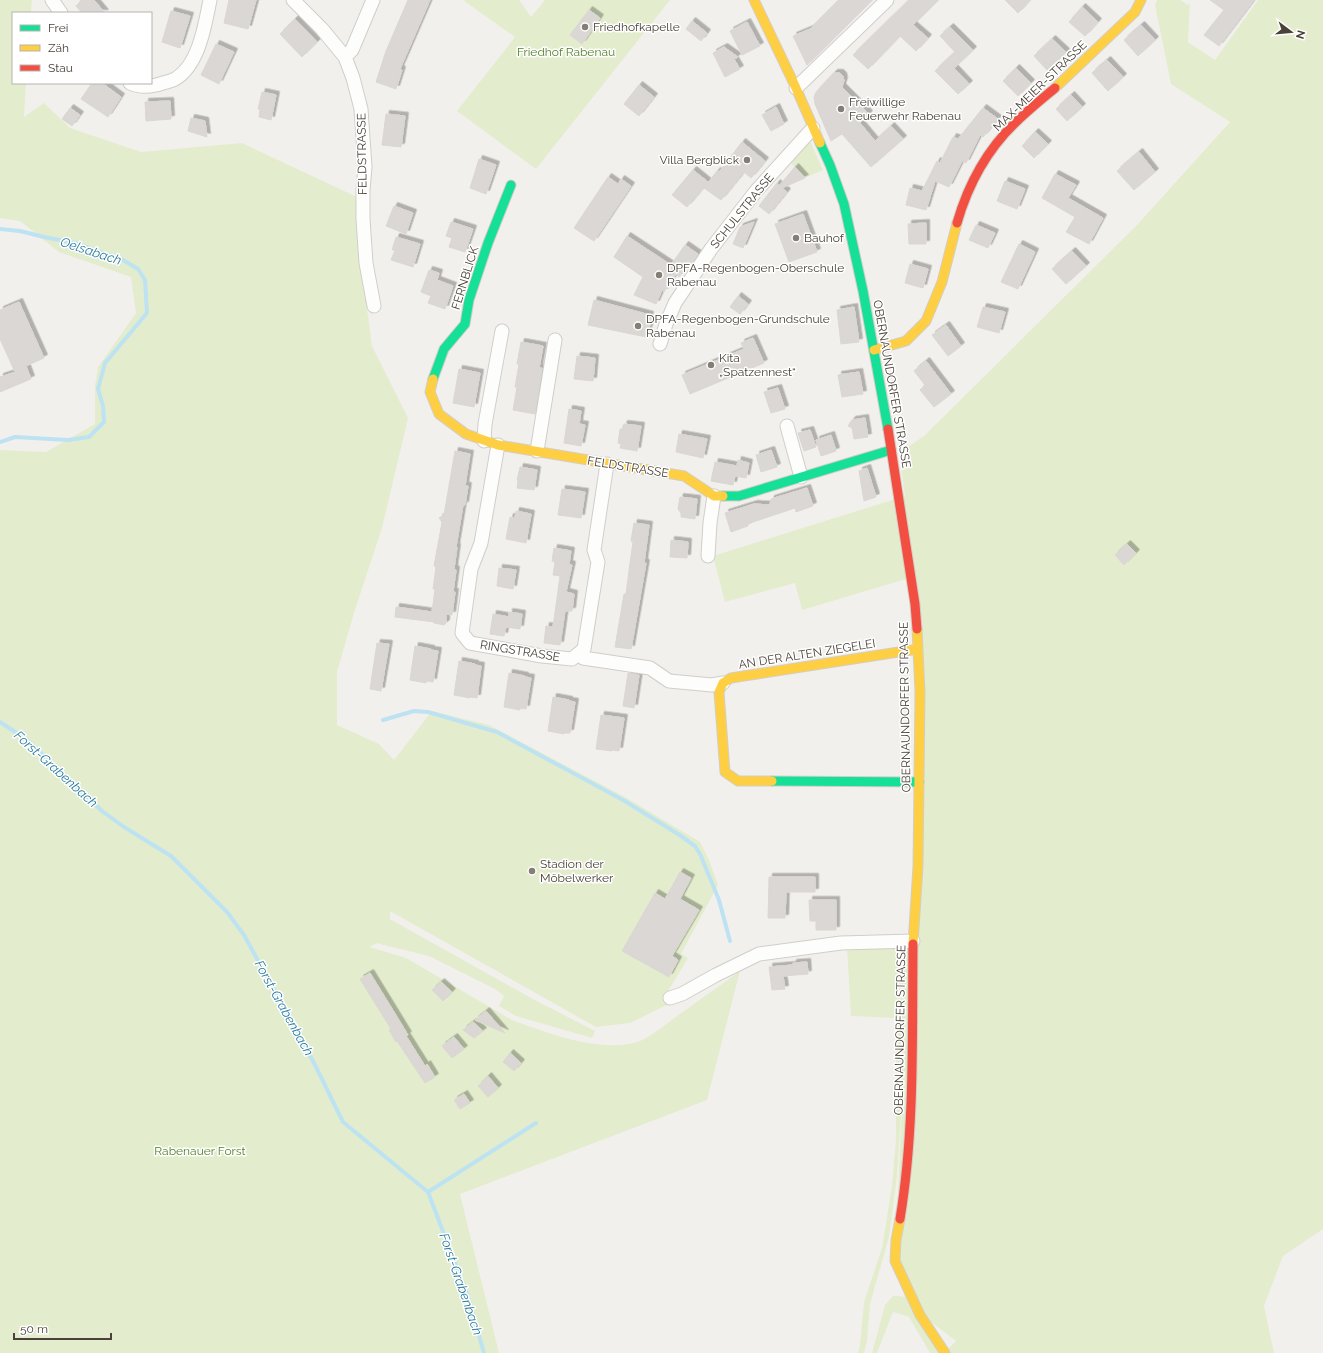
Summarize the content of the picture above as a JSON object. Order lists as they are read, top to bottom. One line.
{"streets":{"street":["MAX-MEIER-STRASSE","FELDSTRASSE","SCHULSTRASSE","FERNBLICK","OBERNAUNDORFER STRASSE","RINGSTRASSE","AN DER ALTEN ZIEGELEI"]},"crossings":[["MAX-MEIER-STRASSE","OBERNAUNDORFER STRASSE"],["FELDSTRASSE","FERNBLICK"],["FELDSTRASSE","RINGSTRASSE"],["SCHULSTRASSE","OBERNAUNDORFER STRASSE"],["OBERNAUNDORFER STRASSE","AN DER ALTEN ZIEGELEI"]],"water":["Oelsabach","Forst-Grabenbach"],"parks":["Friedhof Rabenau","Rabenauer Forst"],"places":["Friedhofkapelle","Freiwillige Feuerwehr Rabenau","Villa Bergblick","Bauhof","DPFA-Regenbogen-Oberschule Rabenau","DPFA-Regenbogen-Grundschule Rabenau","Kita „Spatzennest“","Stadion der Möbelwerker"],"legend":["Frei","Zäh","Stau"],"scale_bar":"50 m","north":"right"}
